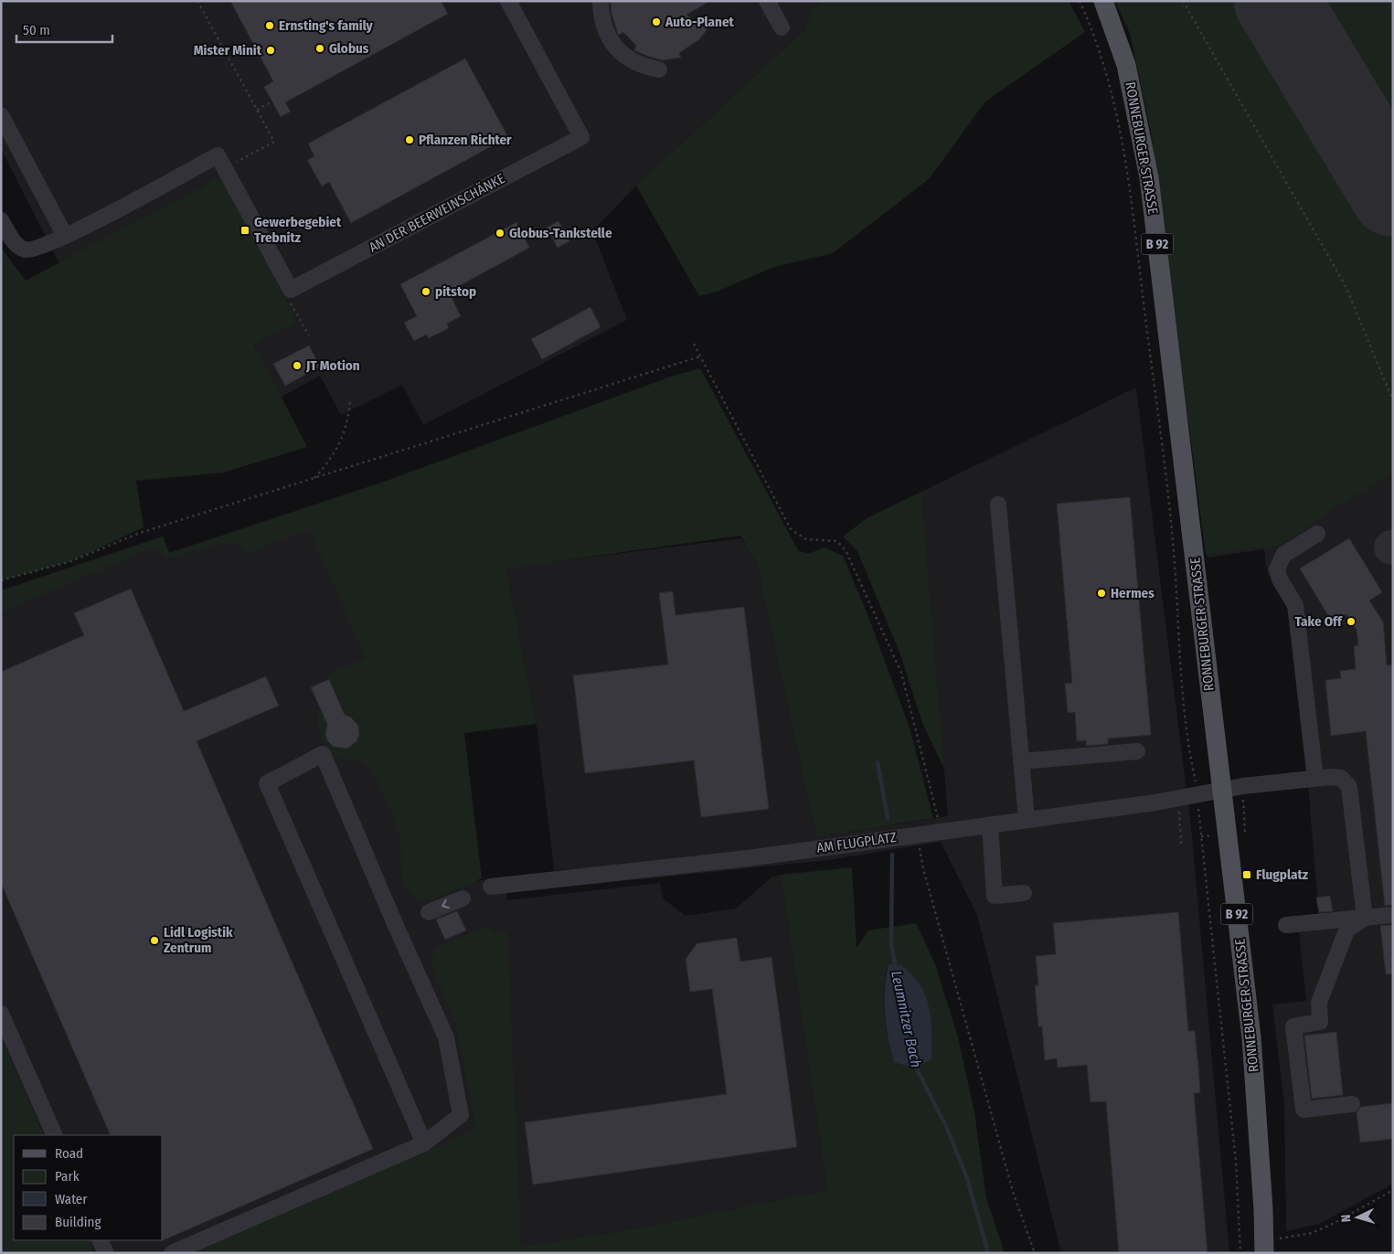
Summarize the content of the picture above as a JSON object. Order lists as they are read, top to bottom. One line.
{"streets":{"main road":["RONNEBURGER STRASSE","B 92"],"street":["AN DER BEERWEINSCHÄNKE","AM FLUGPLATZ"]},"crossings":[["RONNEBURGER STRASSE","AM FLUGPLATZ"]],"water":["Leumnitzer Bach"],"places":{"other":["Auto-Planet","Ernsting's family","Globus","Mister Minit","Pflanzen Richter","Globus-Tankstelle","pitstop","JT Motion","Hermes","Take Off","Lidl Logistik Zentrum"],"transit":["Gewerbegebiet Trebnitz","Flugplatz"]},"legend":["Road","Park","Water","Building"],"scale_bar":"50 m","north":"left"}
